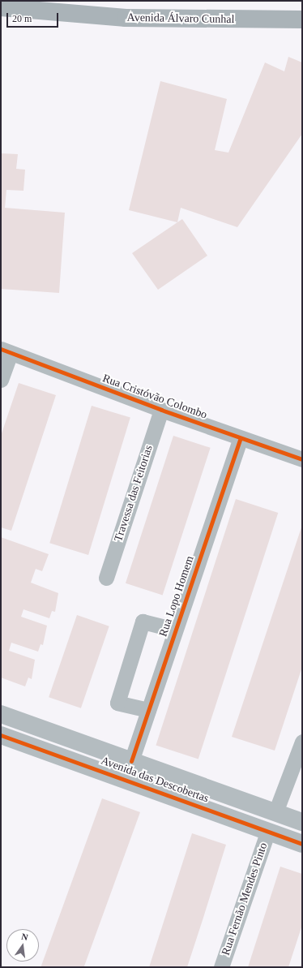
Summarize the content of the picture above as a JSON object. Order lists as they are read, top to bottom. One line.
{"streets":{"main road":["Avenida Álvaro Cunhal"],"street":["Rua Cristóvão Colombo","Travessa das Feitorias","Rua Lopo Homem","Avenida das Descobertas","Rua Fernão Mendes Pinto"]},"crossings":[["Rua Cristóvão Colombo","Travessa das Feitorias"],["Rua Cristóvão Colombo","Rua Lopo Homem"],["Rua Lopo Homem","Avenida das Descobertas"],["Avenida das Descobertas","Rua Fernão Mendes Pinto"]],"scale_bar":"20 m","north":"top"}
